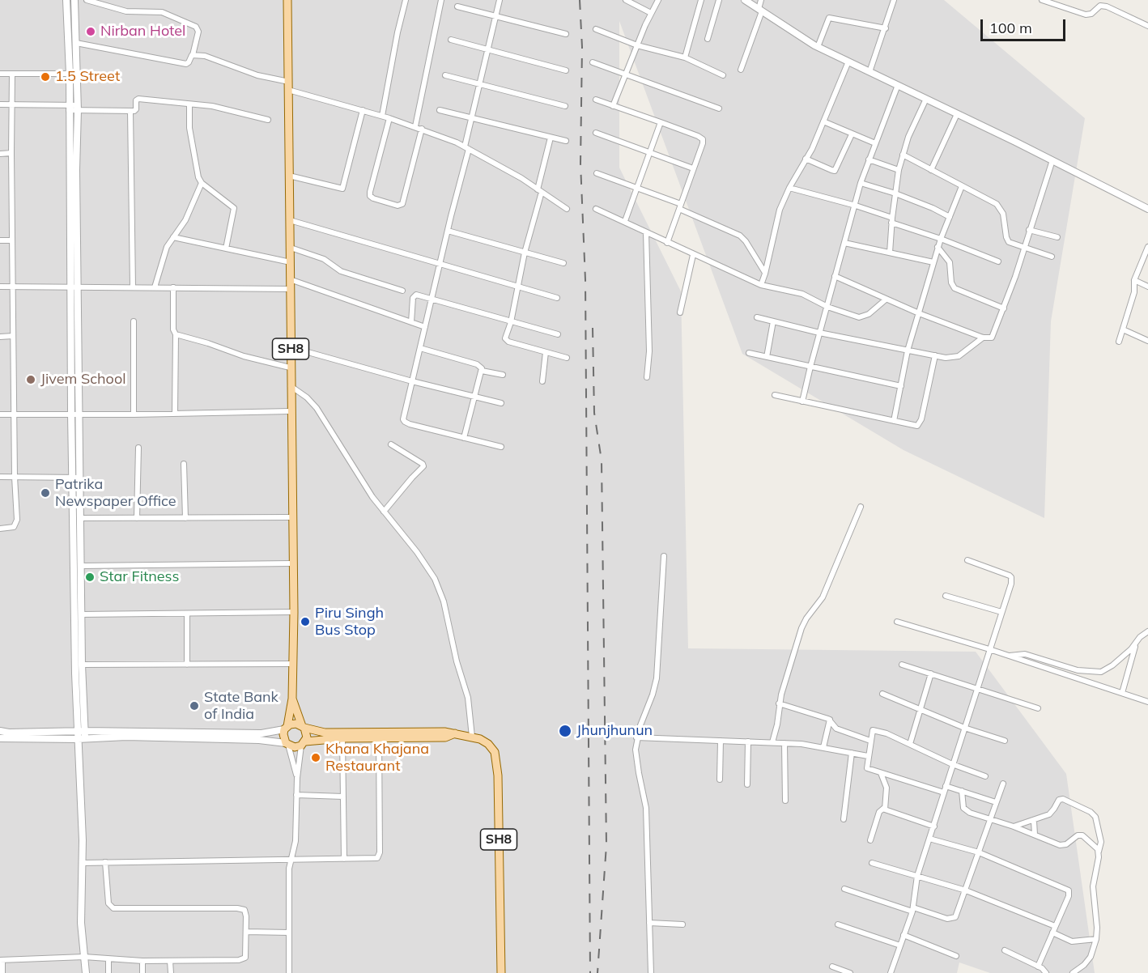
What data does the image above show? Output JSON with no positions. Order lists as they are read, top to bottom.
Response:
{
  "streets": {
    "main road": ["SH8"]
  },
  "places": [
    "Nirban Hotel",
    "1.5 Street",
    "Jivem School",
    "Patrika Newspaper Office",
    "Star Fitness",
    "Piru Singh Bus Stop",
    "State Bank of India",
    "Jhunjhunun",
    "Khana Khajana Restaurant"
  ],
  "scale_bar": "100 m"
}
